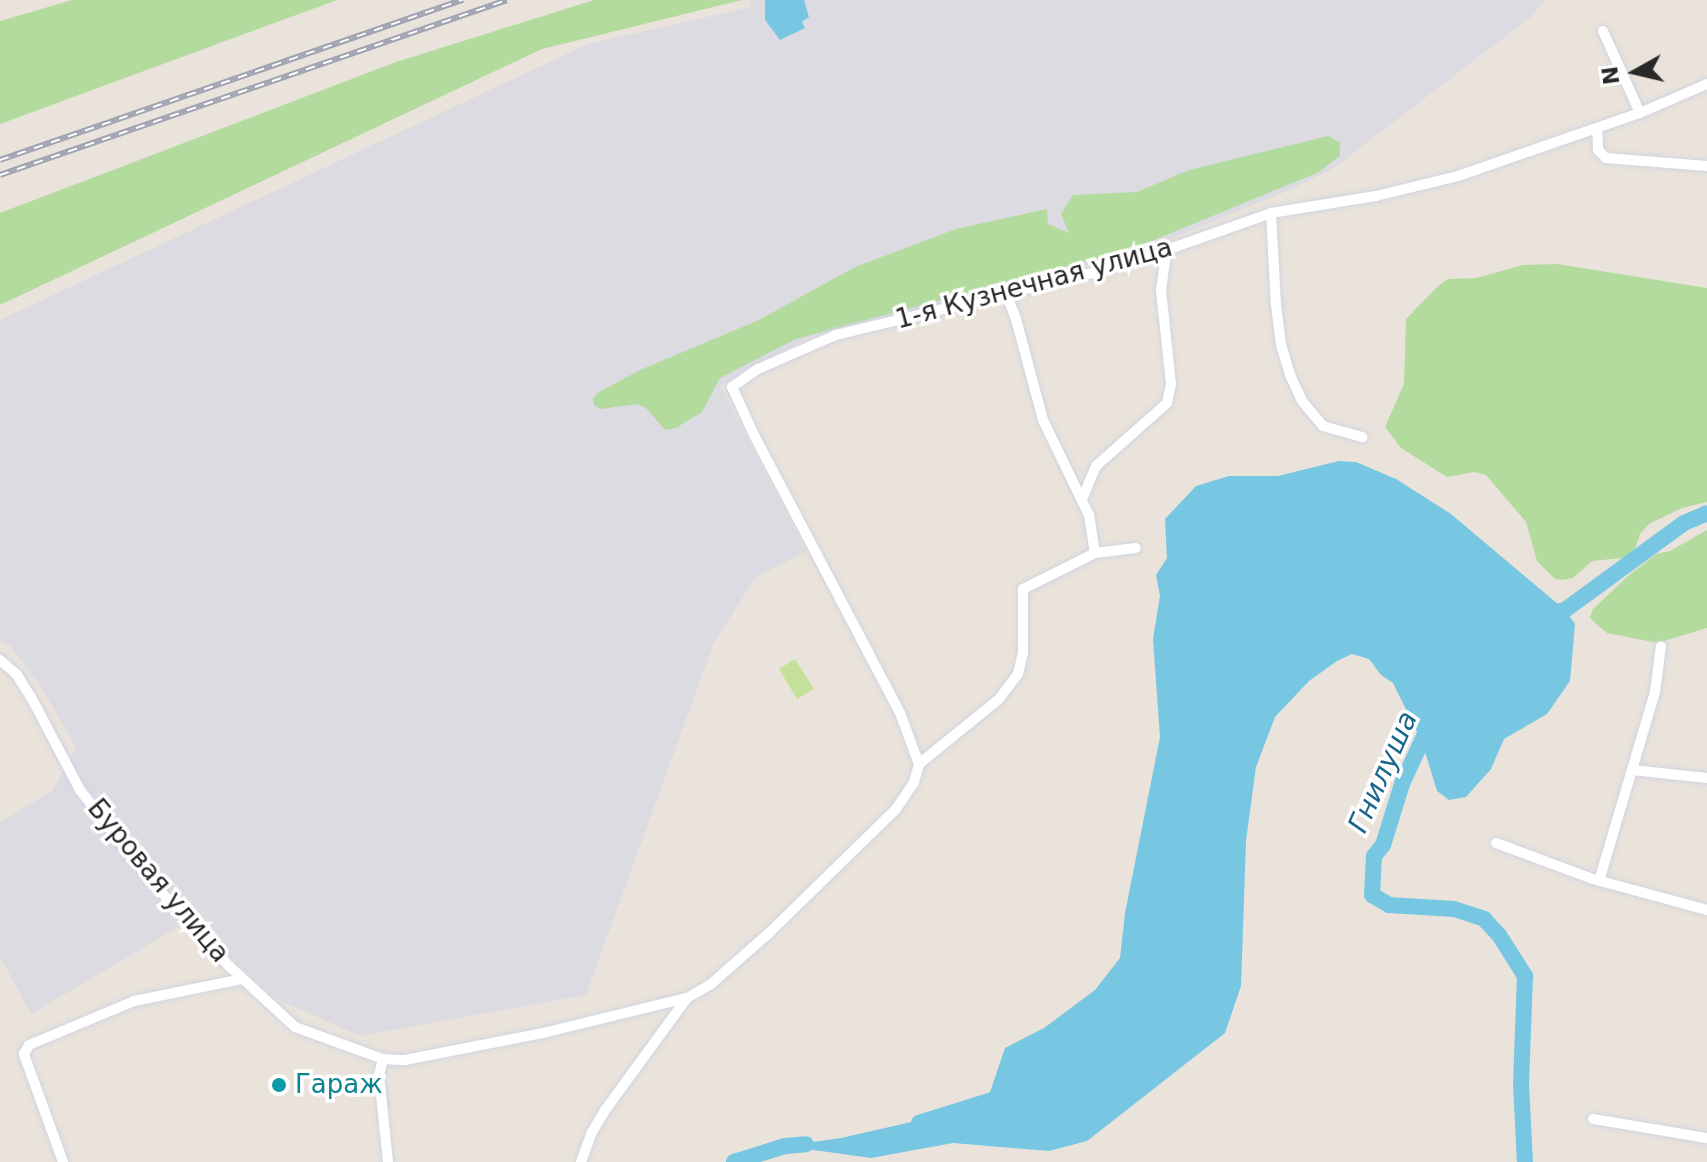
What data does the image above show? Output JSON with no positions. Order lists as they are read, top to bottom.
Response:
{
  "streets": {
    "street": ["1-я Кузнечная улица", "Буровая улица"]
  },
  "water": ["Гнилуша"],
  "places": ["Гараж"],
  "north": "left"
}
